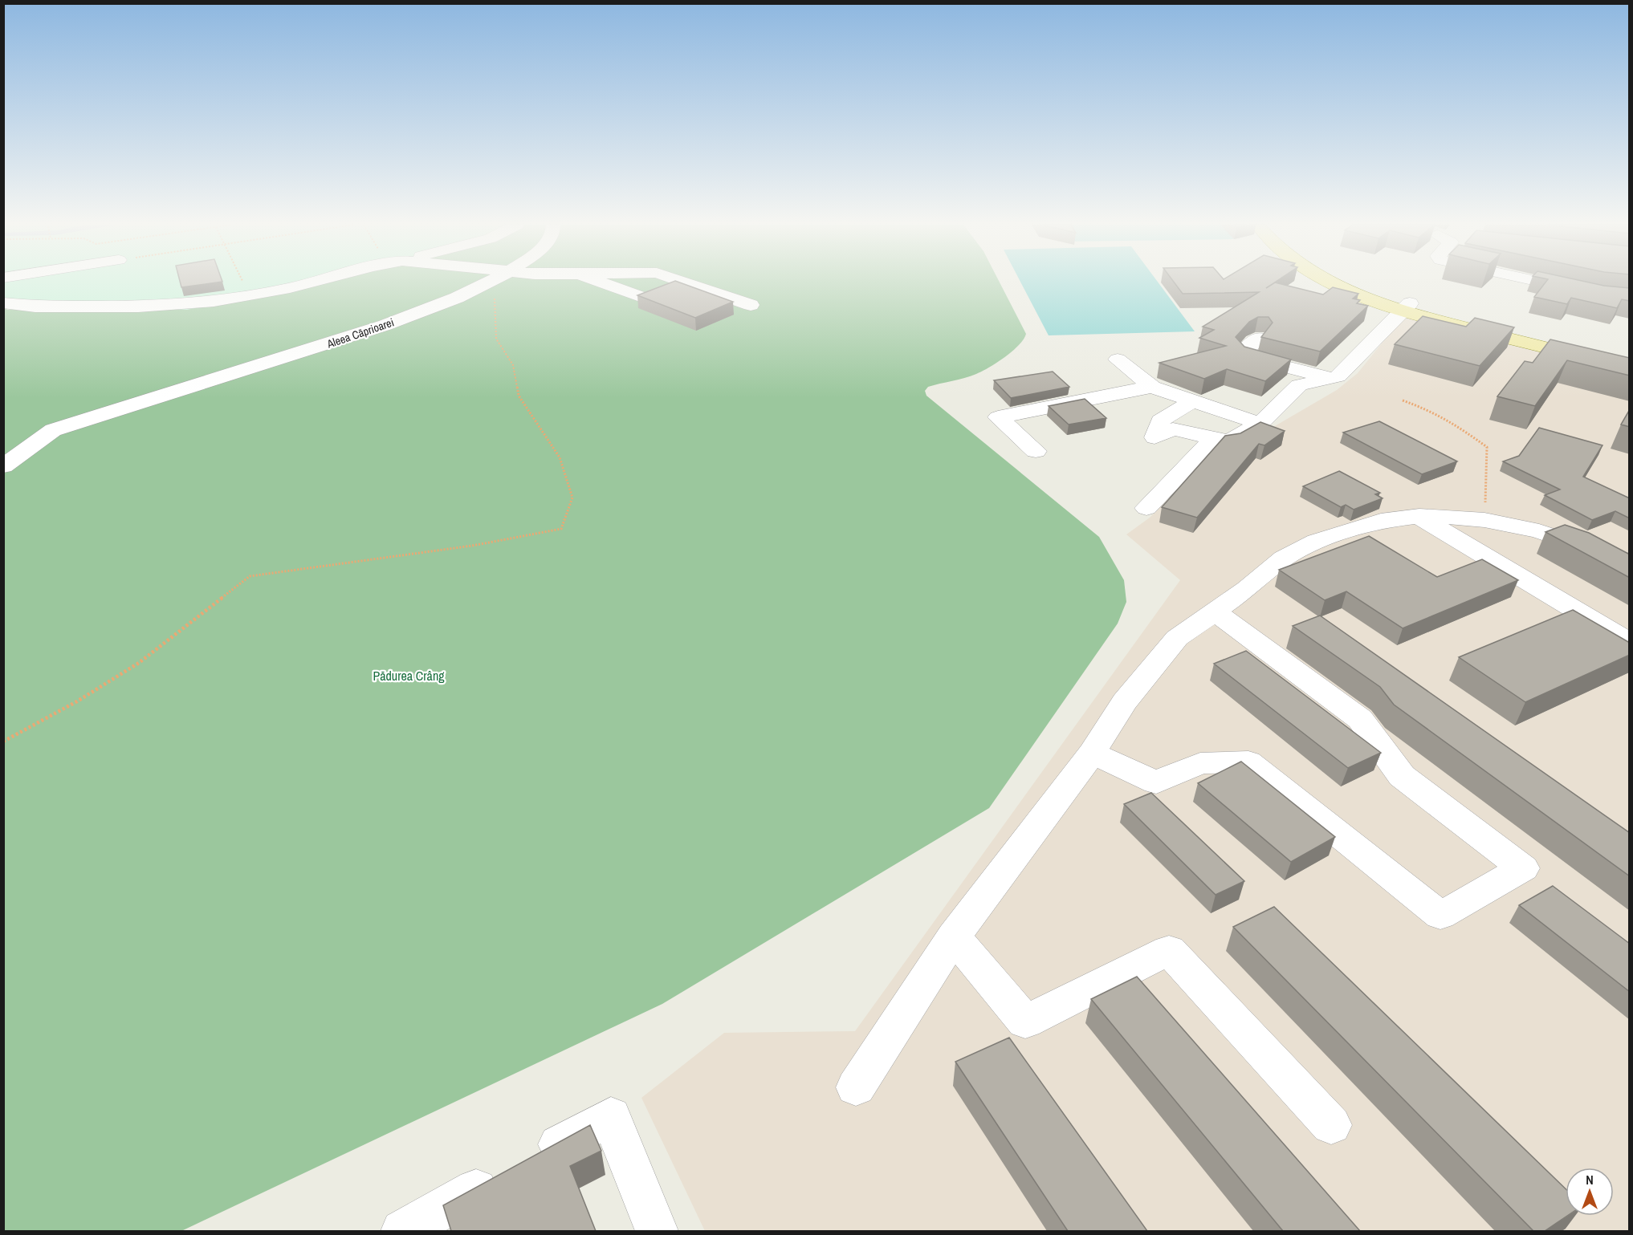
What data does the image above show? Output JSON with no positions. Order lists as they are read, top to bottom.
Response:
{
  "streets": {
    "street": ["Aleea Căprioarei"]
  },
  "parks": ["Pădurea Crâng"],
  "north": "top"
}
